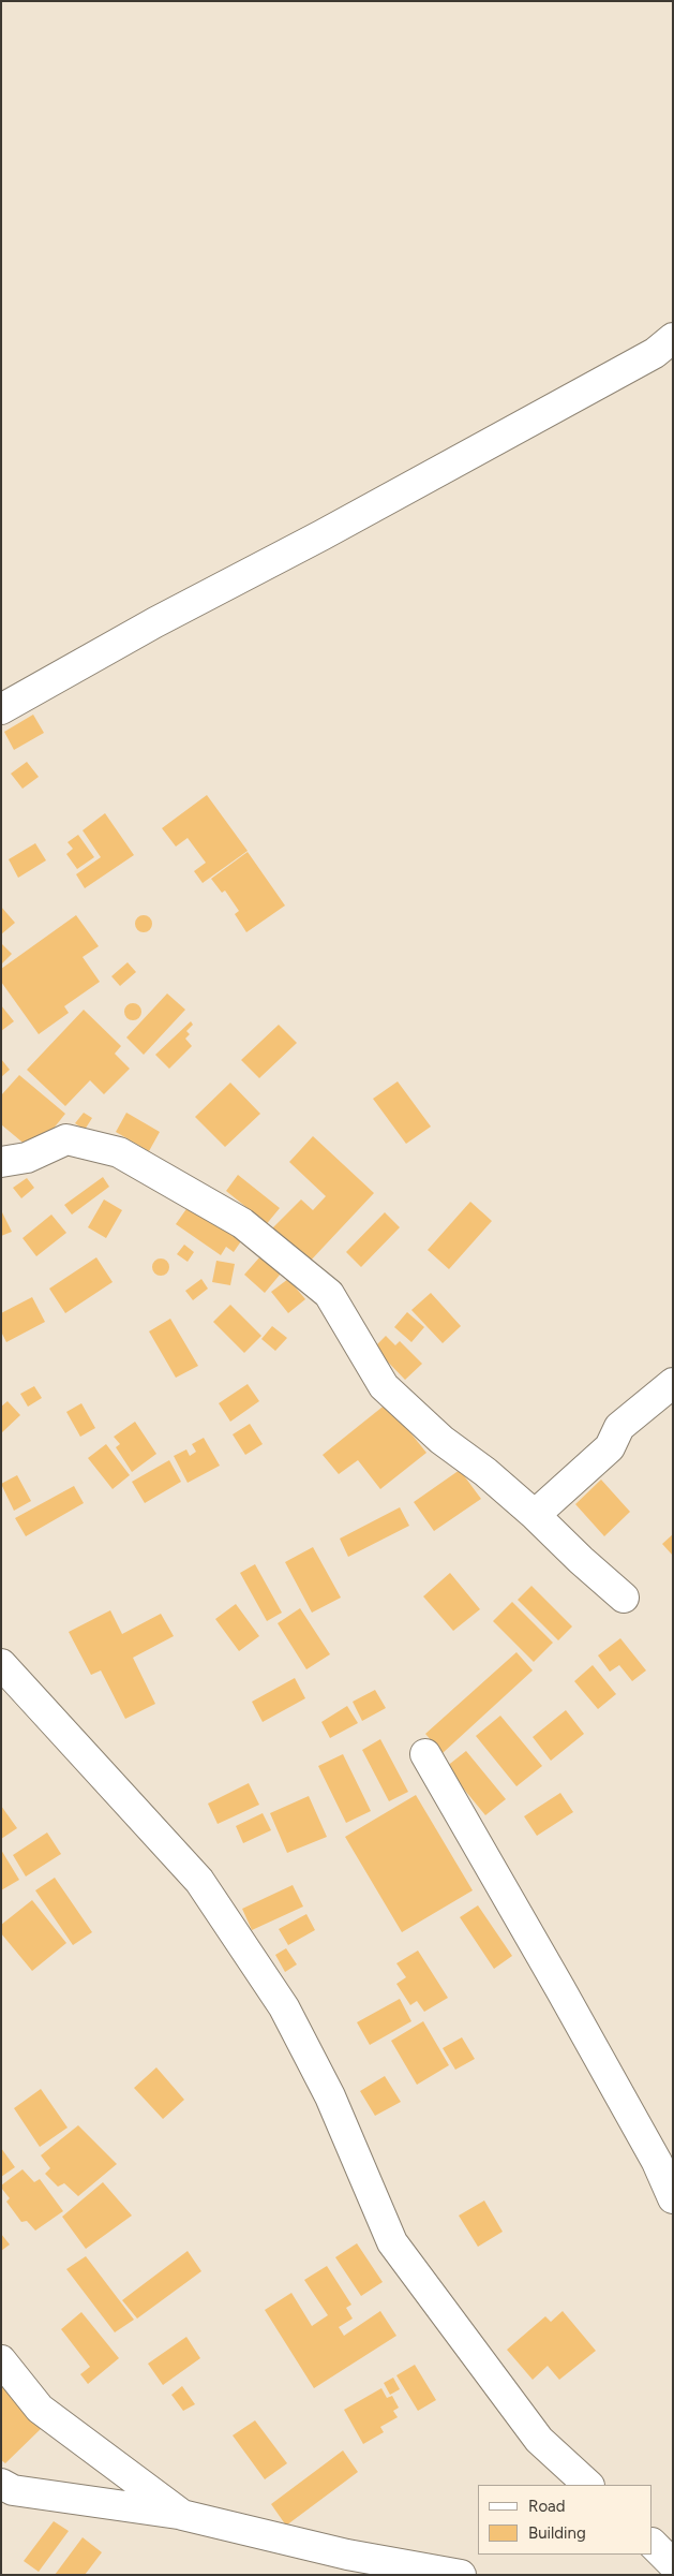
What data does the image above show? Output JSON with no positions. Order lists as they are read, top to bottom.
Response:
{
  "legend": ["Road", "Building"]
}
